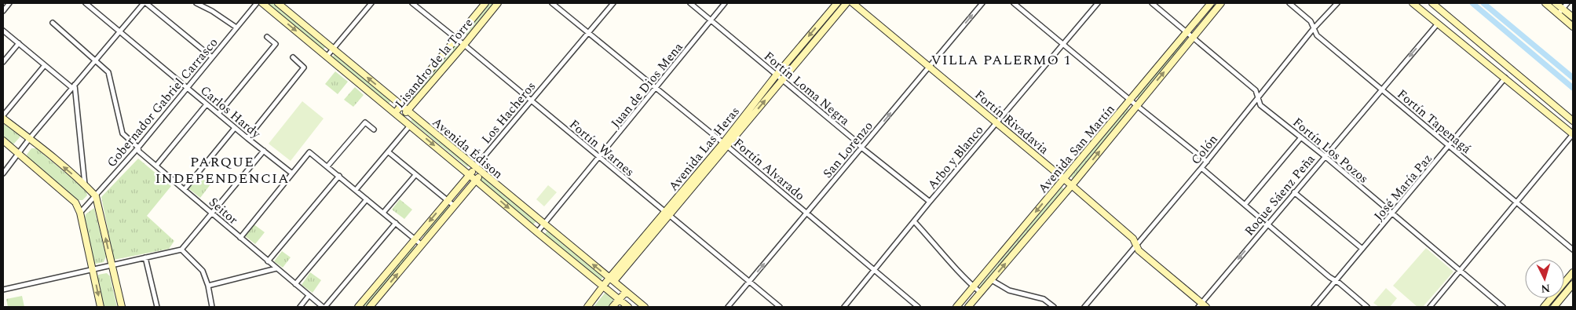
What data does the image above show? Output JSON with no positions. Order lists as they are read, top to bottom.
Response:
{
  "streets": {
    "main road": [
      "Lisandro de la Torre",
      "Los Hacheros",
      "Fortín Rivadavia",
      "Avenida Édison",
      "Avenida Las Heras",
      "Avenida San Martín"
    ],
    "street": [
      "Juan de Dios Mena",
      "Fortín Loma Negra",
      "Gobernador Gabriel Carrasco",
      "Carlos Hardy",
      "Fortín Tapenagá",
      "Fortín Warnes",
      "San Lorenzo",
      "Colón",
      "Fortín Los Pozos",
      "Arbo y Blanco",
      "Fortín Alvarado",
      "José María Paz",
      "Roque Sáenz Peña",
      "Seitor"
    ]
  },
  "crossings": [
    ["Lisandro de la Torre", "Avenida Édison"],
    ["Lisandro de la Torre", "Fortín Warnes"],
    ["Juan de Dios Mena", "Fortín Loma Negra"],
    ["Juan de Dios Mena", "Avenida Édison"],
    ["Juan de Dios Mena", "Fortín Warnes"],
    ["Juan de Dios Mena", "Fortín Alvarado"],
    ["Fortín Loma Negra", "Avenida Las Heras"],
    ["Fortín Loma Negra", "San Lorenzo"],
    ["Fortín Loma Negra", "Arbo y Blanco"],
    ["Gobernador Gabriel Carrasco", "Carlos Hardy"],
    ["Gobernador Gabriel Carrasco", "Seitor"],
    ["Los Hacheros", "Avenida Édison"],
    ["Los Hacheros", "Fortín Warnes"],
    ["Los Hacheros", "Fortín Alvarado"],
    ["Fortín Tapenagá", "Colón"],
    ["Fortín Tapenagá", "José María Paz"],
    ["Fortín Tapenagá", "Roque Sáenz Peña"],
    ["Fortín Rivadavia", "Avenida San Martín"],
    ["Fortín Rivadavia", "San Lorenzo"],
    ["Fortín Rivadavia", "Colón"],
    ["Fortín Rivadavia", "Arbo y Blanco"],
    ["Fortín Rivadavia", "Roque Sáenz Peña"],
    ["Avenida Édison", "Avenida Las Heras"],
    ["Fortín Warnes", "Avenida Las Heras"],
    ["Fortín Warnes", "San Lorenzo"],
    ["Avenida Las Heras", "Fortín Alvarado"],
    ["Avenida San Martín", "Fortín Los Pozos"],
    ["San Lorenzo", "Fortín Alvarado"],
    ["Colón", "Fortín Los Pozos"],
    ["Fortín Los Pozos", "José María Paz"],
    ["Fortín Los Pozos", "Roque Sáenz Peña"],
    ["Arbo y Blanco", "Fortín Alvarado"]
  ],
  "one_way": ["San Lorenzo", "Roque Sáenz Peña"],
  "districts": ["VILLA PALERMO 1", "PARQUE INDEPENDENCIA"],
  "north": "bottom"
}
